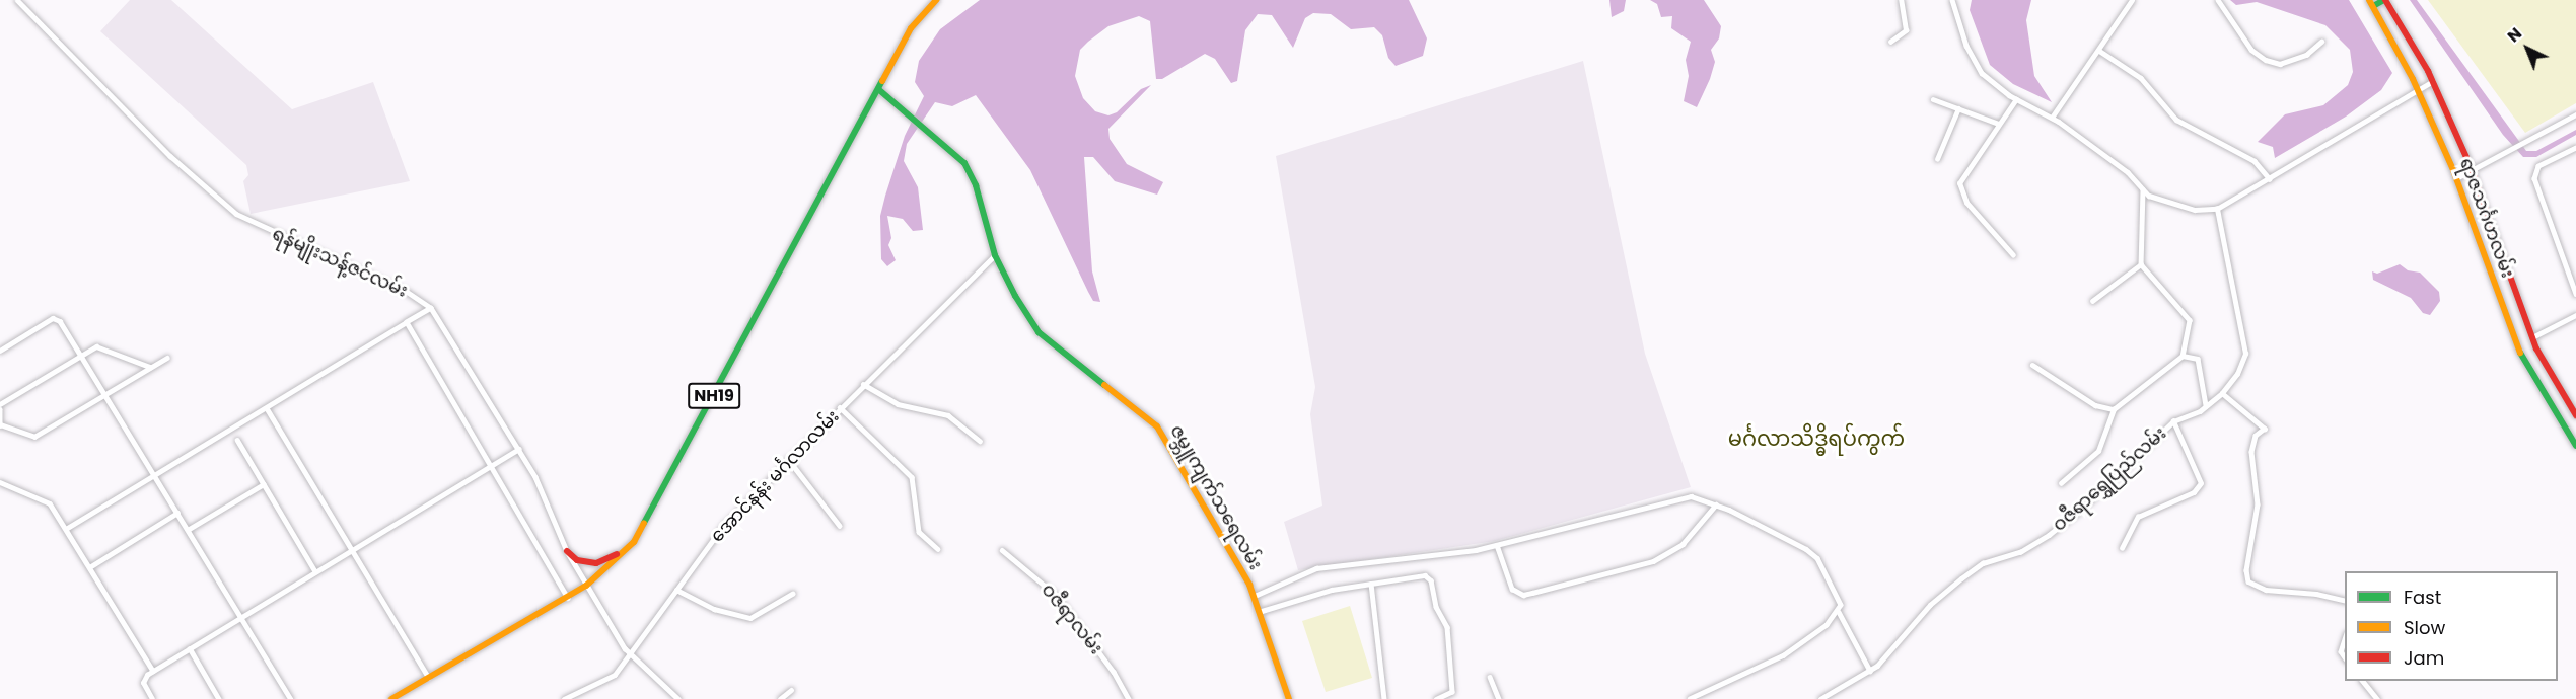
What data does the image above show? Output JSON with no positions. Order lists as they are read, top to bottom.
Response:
{
  "streets": {
    "main road": ["ရာဇသင်္ဂဟလမ်း", "NH19", "ဇမ္ဘူကျက်သရေလမ်း"],
    "street": [
      "ရန်မျိုးသန့်ဇင်လမ်း",
      "အောင်နန်း မင်္ဂလာလမ်း",
      "ဝဇီရာရွှေပြည်လမ်း",
      "ဝဇီရာလမ်း"
    ]
  },
  "crossings": [
    ["ရန်မျိုးသန့်ဇင်လမ်း", "NH19"],
    ["ရန်မျိုးသန့်ဇင်လမ်း", "အောင်နန်း မင်္ဂလာလမ်း"],
    ["NH19", "ဇမ္ဘူကျက်သရေလမ်း"],
    ["အောင်နန်း မင်္ဂလာလမ်း", "ဇမ္ဘူကျက်သရေလမ်း"]
  ],
  "districts": ["မင်္ဂလာသိဒ္ဓိရပ်ကွက်"],
  "legend": ["Fast", "Slow", "Jam"],
  "north": "top left"
}
